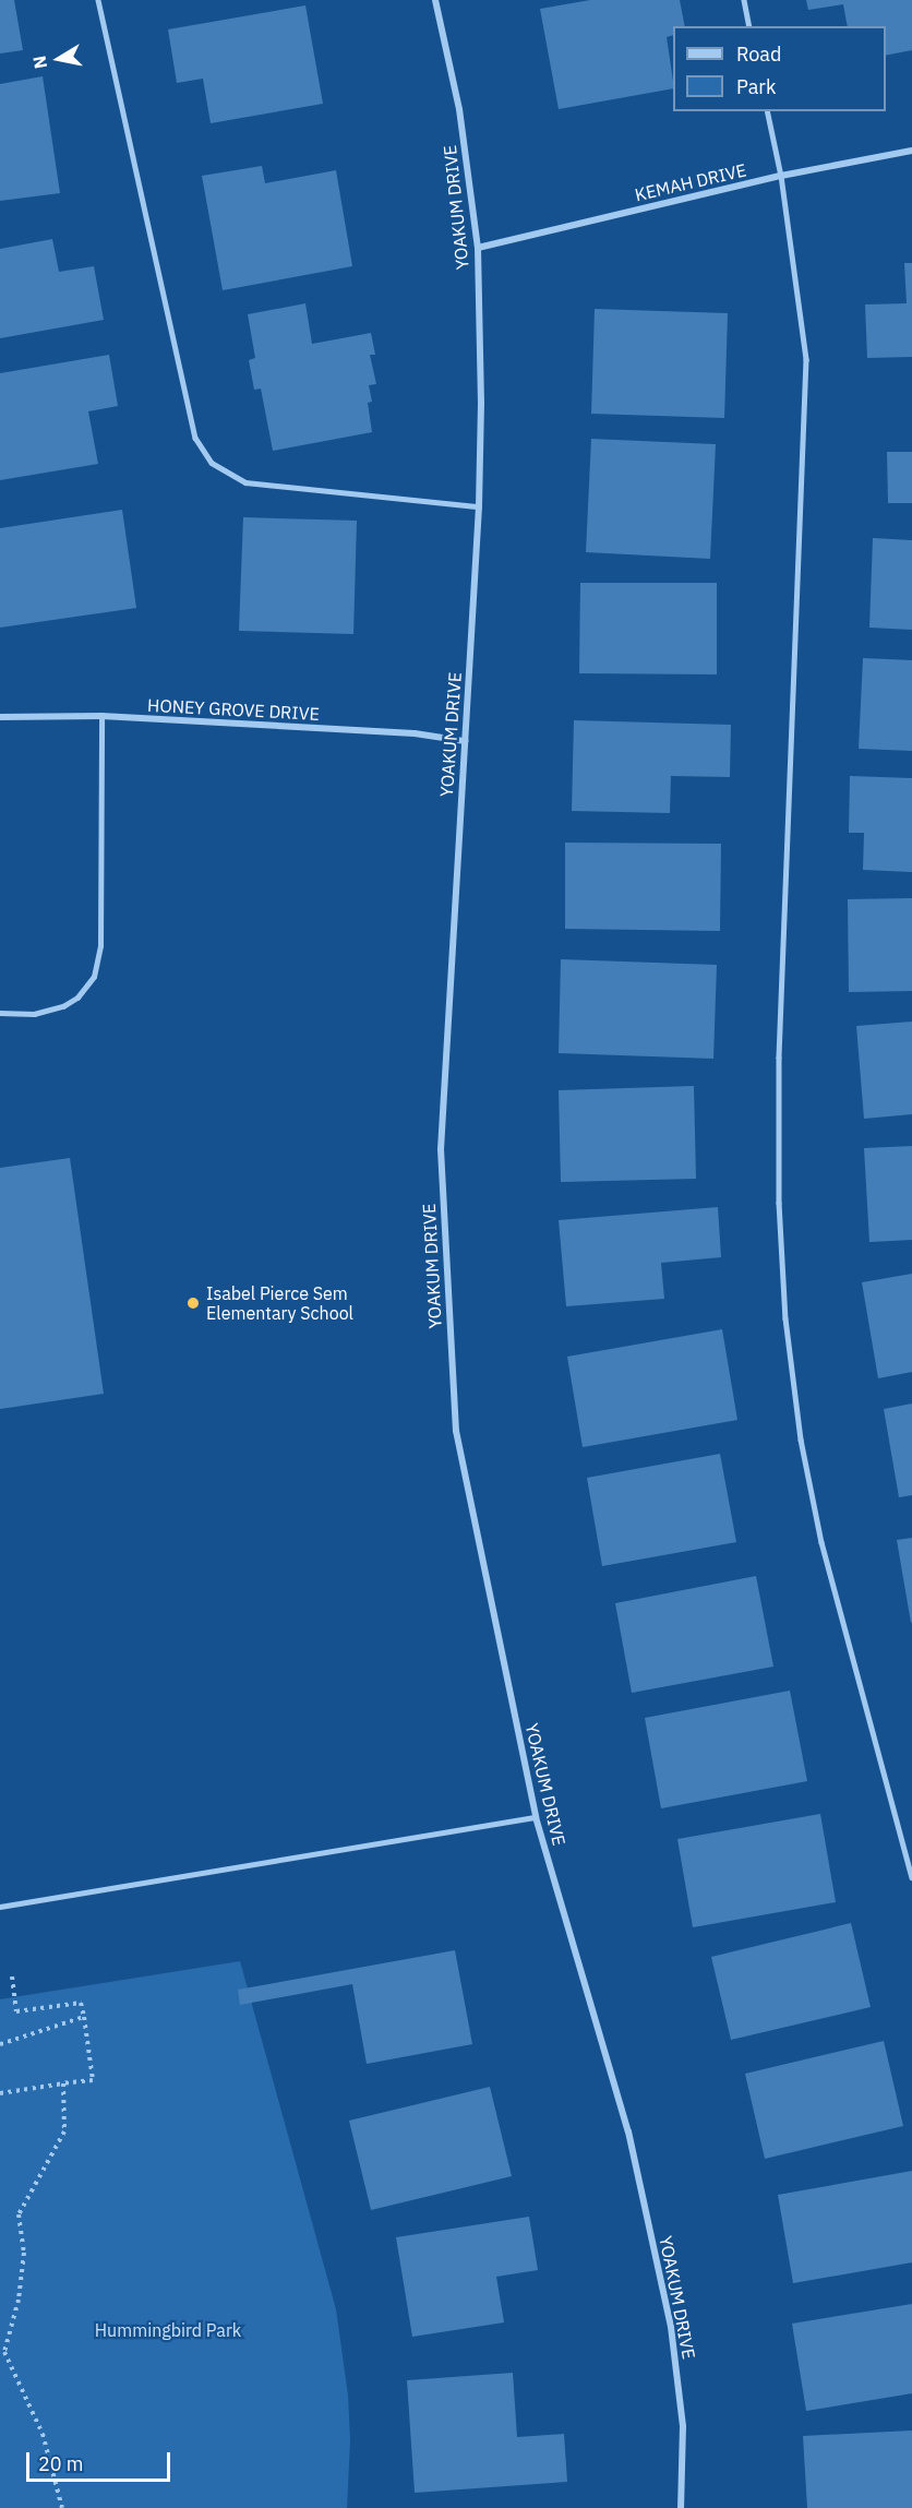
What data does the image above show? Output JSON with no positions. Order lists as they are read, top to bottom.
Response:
{
  "streets": {
    "street": ["KEMAH DRIVE", "YOAKUM DRIVE", "HONEY GROVE DRIVE"]
  },
  "crossings": [
    ["KEMAH DRIVE", "YOAKUM DRIVE"],
    ["YOAKUM DRIVE", "HONEY GROVE DRIVE"]
  ],
  "parks": ["Hummingbird Park"],
  "places": ["Isabel Pierce Sem Elementary School"],
  "legend": ["Road", "Park"],
  "scale_bar": "20 m",
  "north": "left"
}
